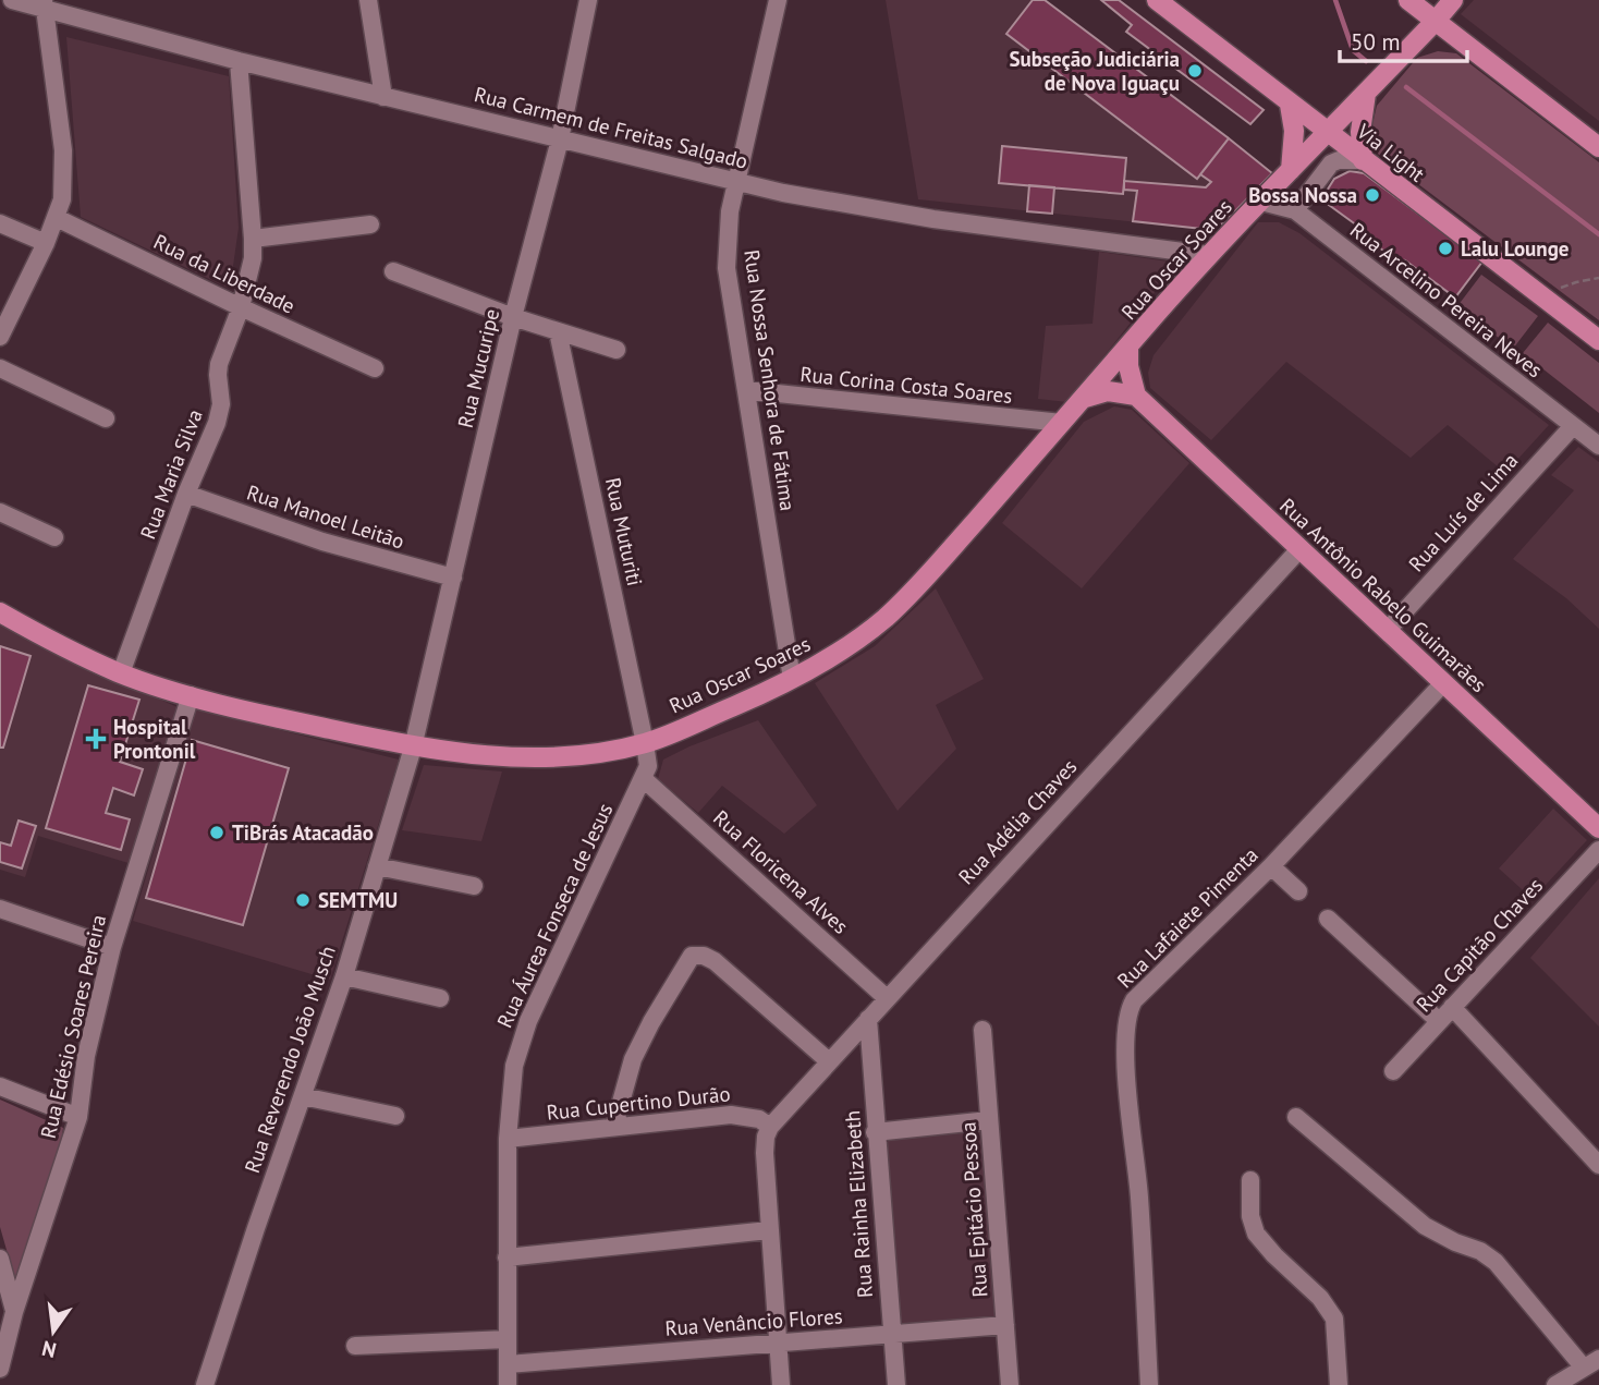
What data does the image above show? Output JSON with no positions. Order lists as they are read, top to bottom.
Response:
{
  "streets": {
    "main road": ["Via Light", "Rua Oscar Soares", "Rua Antônio Rabelo Guimarães"],
    "street": [
      "Rua Carmem de Freitas Salgado",
      "Rua da Liberdade",
      "Rua Arcelino Pereira Neves",
      "Rua Mucuripe",
      "Rua Nossa Senhora de Fátima",
      "Rua Corina Costa Soares",
      "Rua Maria Silva",
      "Rua Luís de Lima",
      "Rua Manoel Leitão",
      "Rua Muturiti",
      "Rua Adélia Chaves",
      "Rua Floricena Alves",
      "Rua Áurea Fonseca de Jesus",
      "Rua Lafaiete Pimenta",
      "Rua Capitão Chaves",
      "Rua Edésio Soares Pereira",
      "Rua Reverendo João Musch",
      "Rua Cupertino Durão",
      "Rua Rainha Elizabeth",
      "Rua Epitácio Pessoa",
      "Rua Venâncio Flores"
    ]
  },
  "crossings": [
    ["Rua Carmem de Freitas Salgado", "Rua Oscar Soares"],
    ["Rua Carmem de Freitas Salgado", "Rua Mucuripe"],
    ["Rua Carmem de Freitas Salgado", "Rua Nossa Senhora de Fátima"],
    ["Rua Carmem de Freitas Salgado", "Rua Maria Silva"],
    ["Via Light", "Rua Oscar Soares"],
    ["Rua Oscar Soares", "Rua Arcelino Pereira Neves"],
    ["Rua Oscar Soares", "Rua Mucuripe"],
    ["Rua Oscar Soares", "Rua Nossa Senhora de Fátima"],
    ["Rua Oscar Soares", "Rua Corina Costa Soares"],
    ["Rua Oscar Soares", "Rua Maria Silva"],
    ["Rua Oscar Soares", "Rua Muturiti"],
    ["Rua Oscar Soares", "Rua Áurea Fonseca de Jesus"],
    ["Rua Oscar Soares", "Rua Edésio Soares Pereira"],
    ["Rua Oscar Soares", "Rua Reverendo João Musch"],
    ["Rua da Liberdade", "Rua Maria Silva"],
    ["Rua Arcelino Pereira Neves", "Rua Luís de Lima"],
    ["Rua Mucuripe", "Rua Manoel Leitão"],
    ["Rua Mucuripe", "Rua Reverendo João Musch"],
    ["Rua Nossa Senhora de Fátima", "Rua Corina Costa Soares"],
    ["Rua Maria Silva", "Rua Manoel Leitão"],
    ["Rua Luís de Lima", "Rua Antônio Rabelo Guimarães"],
    ["Rua Muturiti", "Rua Áurea Fonseca de Jesus"],
    ["Rua Antônio Rabelo Guimarães", "Rua Adélia Chaves"],
    ["Rua Antônio Rabelo Guimarães", "Rua Lafaiete Pimenta"],
    ["Rua Adélia Chaves", "Rua Floricena Alves"],
    ["Rua Adélia Chaves", "Rua Cupertino Durão"],
    ["Rua Adélia Chaves", "Rua Rainha Elizabeth"],
    ["Rua Floricena Alves", "Rua Áurea Fonseca de Jesus"],
    ["Rua Áurea Fonseca de Jesus", "Rua Cupertino Durão"],
    ["Rua Áurea Fonseca de Jesus", "Rua Venâncio Flores"],
    ["Rua Rainha Elizabeth", "Rua Venâncio Flores"],
    ["Rua Epitácio Pessoa", "Rua Venâncio Flores"]
  ],
  "places": {
    "other": [
      "Subseção Judiciária de Nova Iguaçu",
      "Bossa Nossa",
      "Lalu Lounge",
      "TiBrás Atacadão",
      "SEMTMU"
    ],
    "health": ["Hospital Prontonil"]
  },
  "scale_bar": "50 m",
  "north": "bottom"
}
